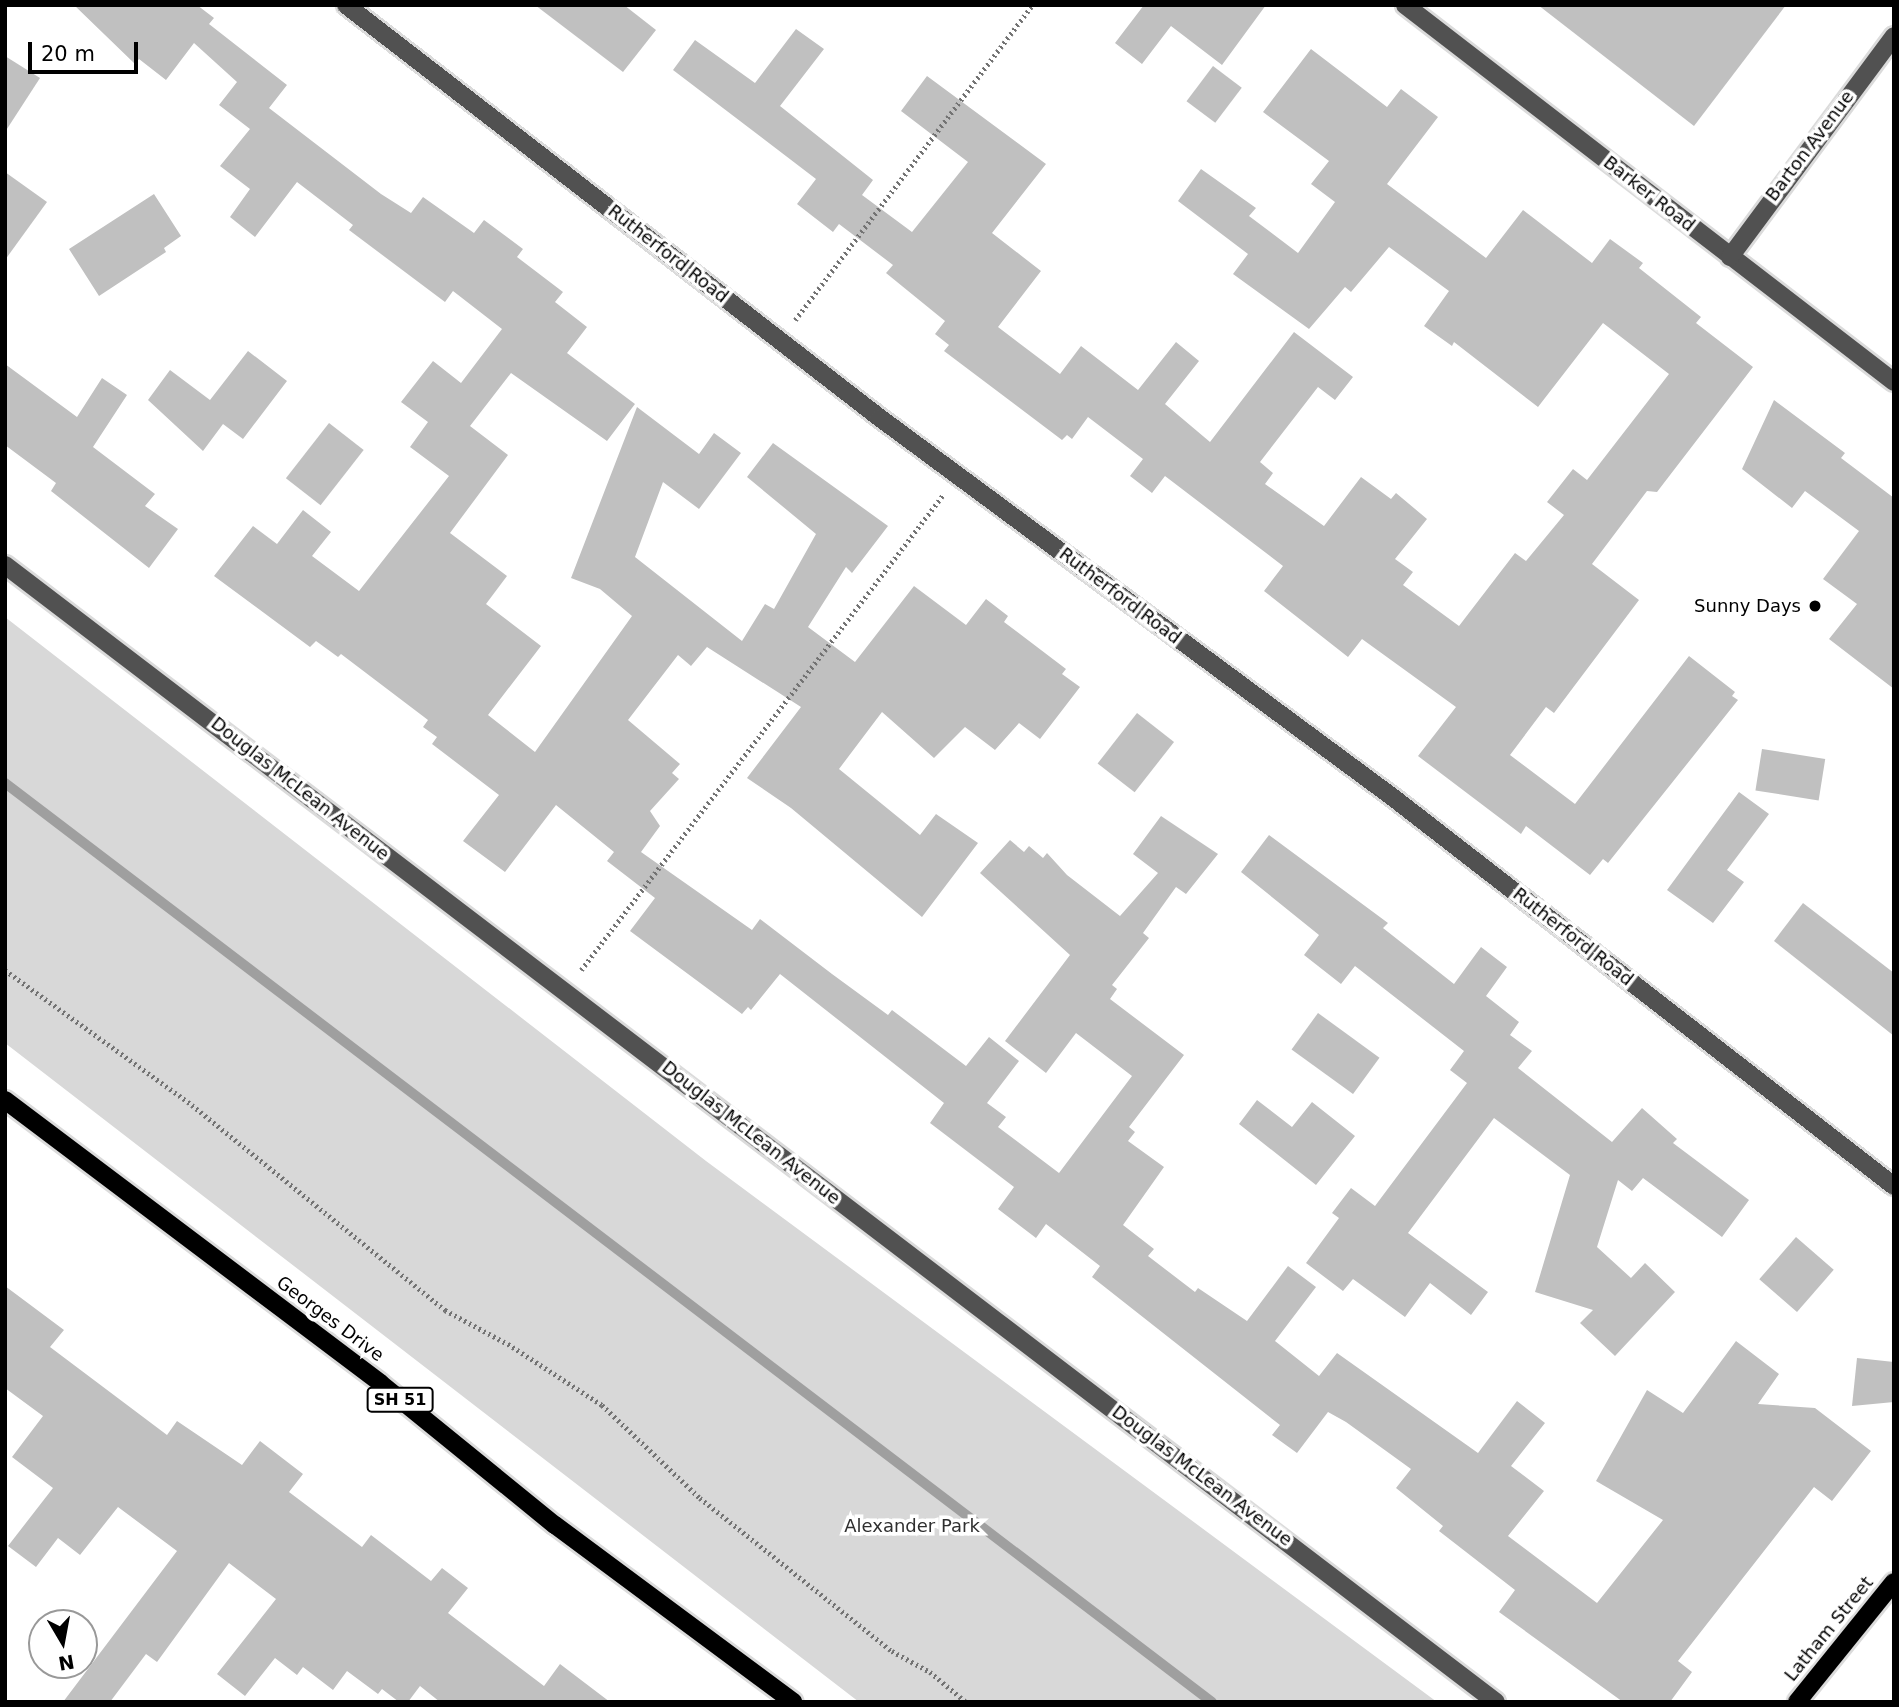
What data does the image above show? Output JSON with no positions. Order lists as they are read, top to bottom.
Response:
{
  "streets": {
    "main road": ["Georges Drive", "SH 51", "Latham Street"],
    "street": [
      "Barton Avenue",
      "Barker Road",
      "Rutherford Road",
      "Douglas McLean Avenue"
    ]
  },
  "crossings": [
    ["Barton Avenue", "Barker Road"]
  ],
  "parks": ["Alexander Park"],
  "places": ["Sunny Days"],
  "scale_bar": "20 m",
  "north": "bottom"
}
